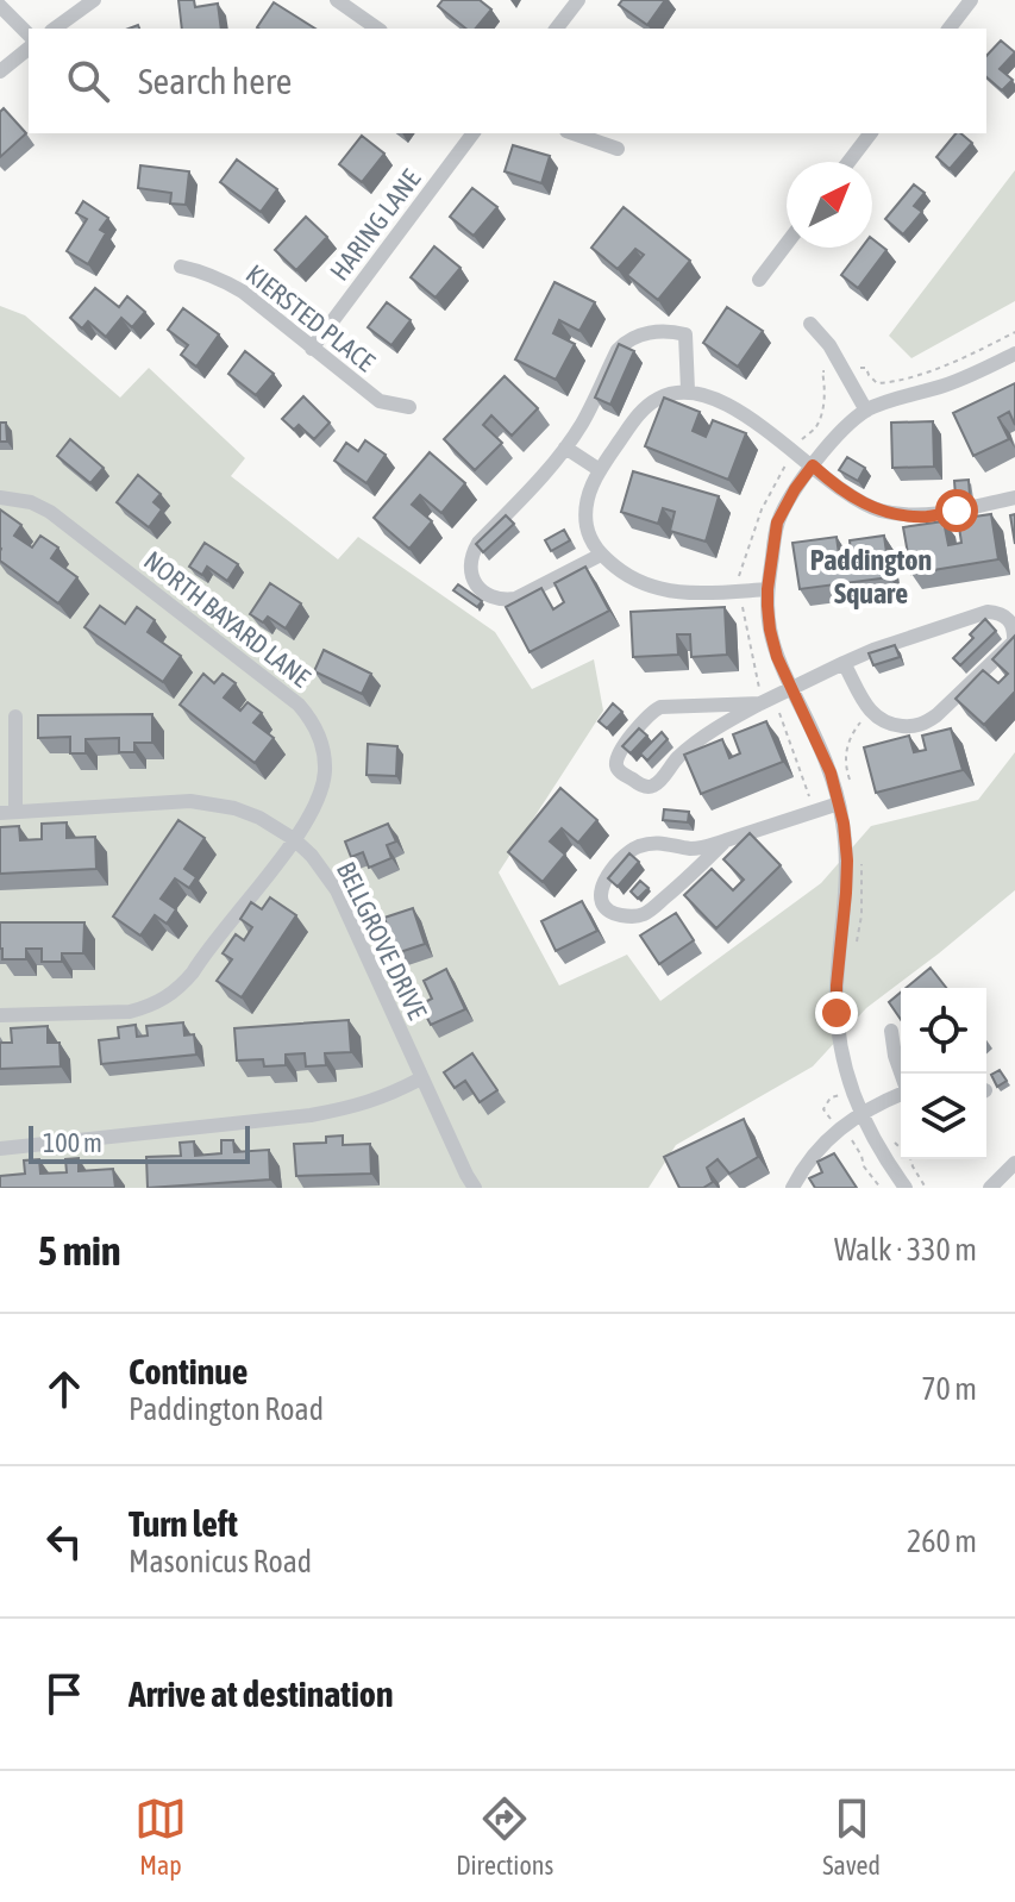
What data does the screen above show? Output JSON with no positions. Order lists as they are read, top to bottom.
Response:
{
  "streets": {
    "street": [
      "HARING LANE",
      "KIERSTED PLACE",
      "NORTH BAYARD LANE",
      "BELLGROVE DRIVE"
    ]
  },
  "crossings": [
    ["HARING LANE", "KIERSTED PLACE"],
    ["NORTH BAYARD LANE", "BELLGROVE DRIVE"]
  ],
  "districts": ["Paddington Square"],
  "scale_bar": "100 m",
  "north": "top right",
  "page": {
    "search": "Search here",
    "scale": "100 m",
    "heading": ["5 min", "Walk · 330 m"],
    "list": [
      ["Continue", "Paddington Road", "70 m"],
      ["Turn left", "Masonicus Road", "260 m"],
      "Arrive at destination"
    ],
    "nav": ["Map", "Directions", "Saved"]
  }
}
